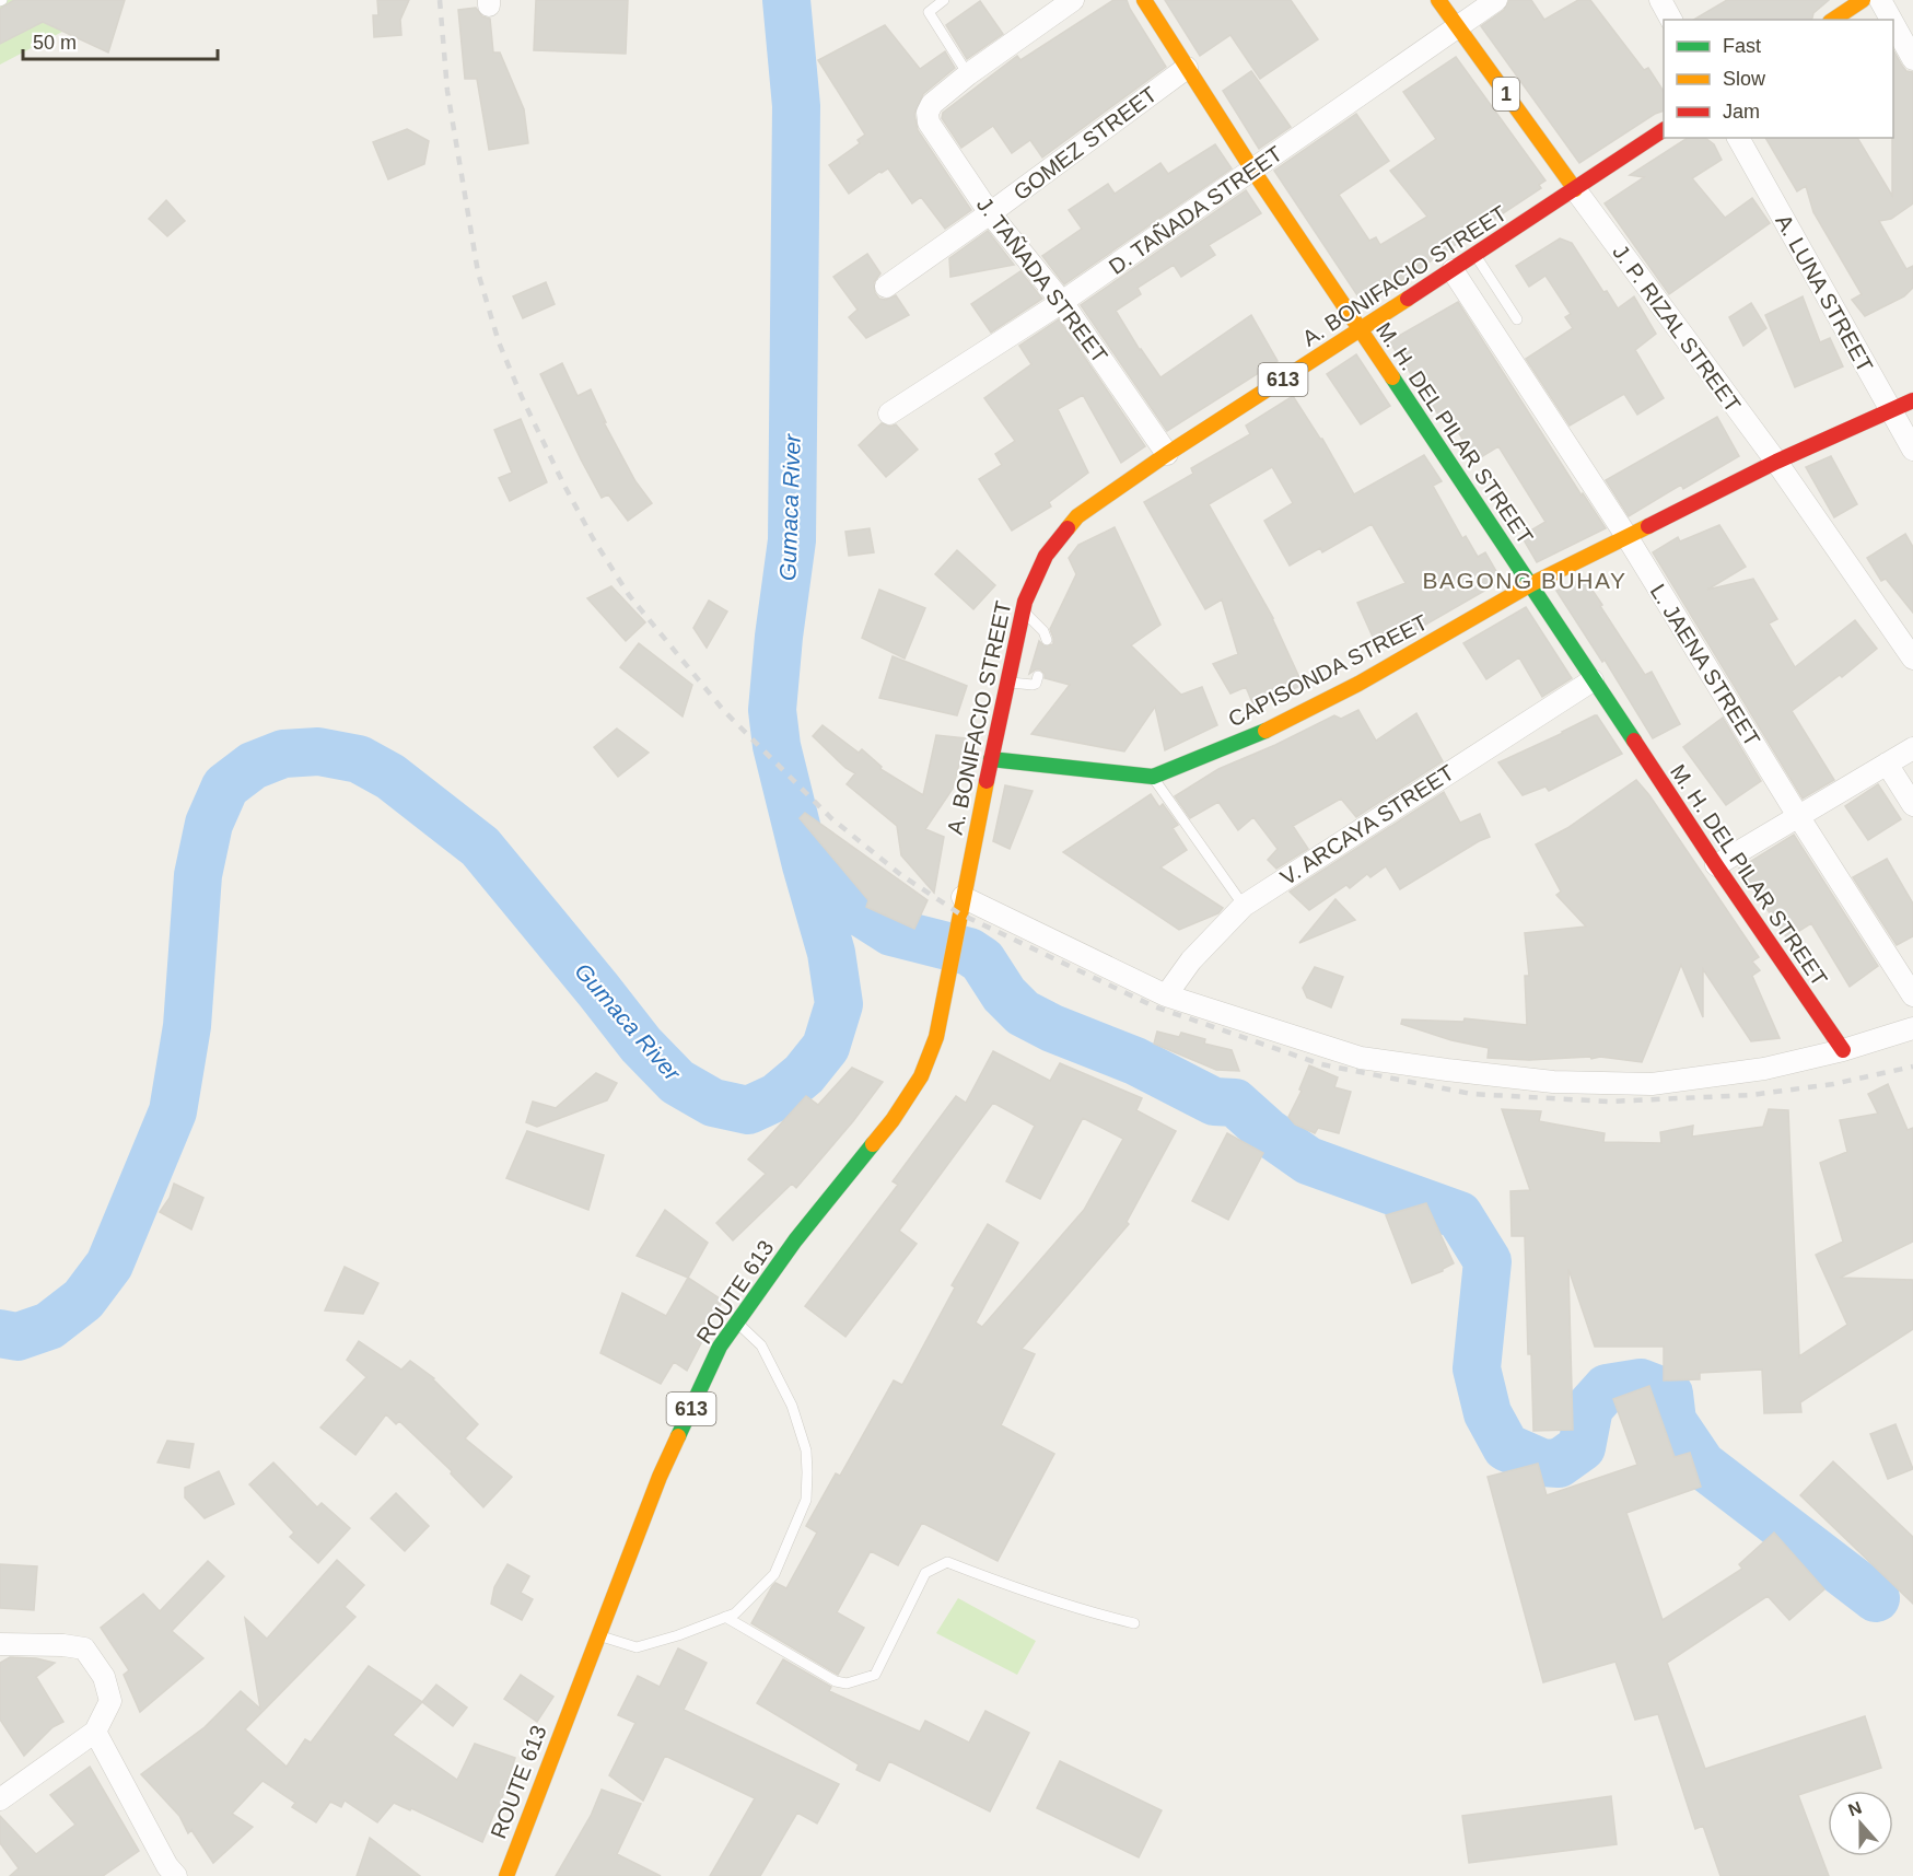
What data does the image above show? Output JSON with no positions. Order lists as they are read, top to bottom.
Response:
{
  "streets": {
    "main road": [
      "1",
      "A. BONIFACIO STREET",
      "J. P. RIZAL STREET",
      "613",
      "M. H. DEL PILAR STREET",
      "CAPISONDA STREET",
      "ROUTE 613"
    ],
    "street": [
      "GOMEZ STREET",
      "D. TAÑADA STREET",
      "J. TAÑADA STREET",
      "A. LUNA STREET",
      "L. JAENA STREET",
      "V. ARCAYA STREET"
    ]
  },
  "crossings": [
    ["GOMEZ STREET", "J. TAÑADA STREET"],
    ["GOMEZ STREET", "M. H. DEL PILAR STREET"],
    ["D. TAÑADA STREET", "J. TAÑADA STREET"],
    ["D. TAÑADA STREET", "J. P. RIZAL STREET"],
    ["D. TAÑADA STREET", "M. H. DEL PILAR STREET"],
    ["A. BONIFACIO STREET", "J. TAÑADA STREET"],
    ["A. BONIFACIO STREET", "J. P. RIZAL STREET"],
    ["A. BONIFACIO STREET", "M. H. DEL PILAR STREET"],
    ["A. BONIFACIO STREET", "L. JAENA STREET"],
    ["A. BONIFACIO STREET", "CAPISONDA STREET"],
    ["A. BONIFACIO STREET", "ROUTE 613"],
    ["A. LUNA STREET", "CAPISONDA STREET"],
    ["J. P. RIZAL STREET", "CAPISONDA STREET"],
    ["M. H. DEL PILAR STREET", "CAPISONDA STREET"],
    ["M. H. DEL PILAR STREET", "V. ARCAYA STREET"],
    ["L. JAENA STREET", "CAPISONDA STREET"]
  ],
  "districts": ["BAGONG BUHAY"],
  "water": ["Gumaca River"],
  "legend": ["Fast", "Slow", "Jam"],
  "scale_bar": "50 m",
  "north": "top"
}
